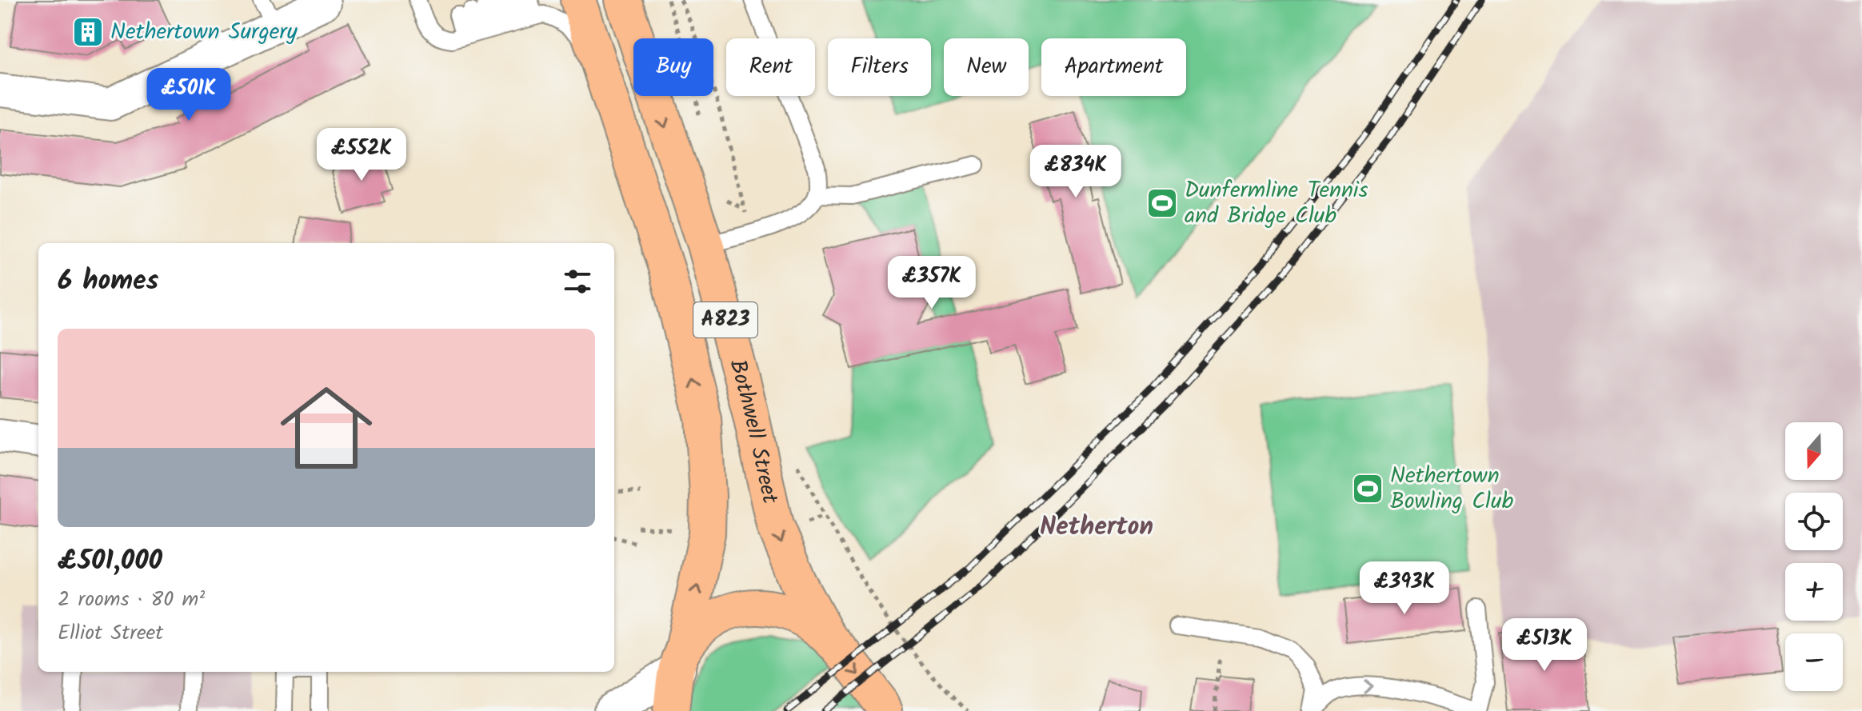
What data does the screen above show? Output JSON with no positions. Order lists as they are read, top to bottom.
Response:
{
  "streets": {
    "main road": ["A823", "Bothwell Street"]
  },
  "crossings": [
    ["A823", "Bothwell Street"]
  ],
  "districts": ["Netherton"],
  "places": {
    "building": ["Nethertown Surgery"],
    "sports": ["Dunfermline Tennis and Bridge Club", "Nethertown Bowling Club"]
  },
  "north": "bottom",
  "page": {
    "chip": [
      "Buy",
      "Rent",
      "Filters",
      "New",
      "Apartment"
    ],
    "price": [
      "£501K",
      "£552K",
      "£834K",
      "£357K",
      "£393K",
      "£513K"
    ],
    "heading": "6 homes",
    "list": [
      {
        "name": "£501,000",
        "note": "2 rooms · 80 m² · Elliot Street"
      }
    ],
    "map_buttons": ["+", "−"]
  }
}
